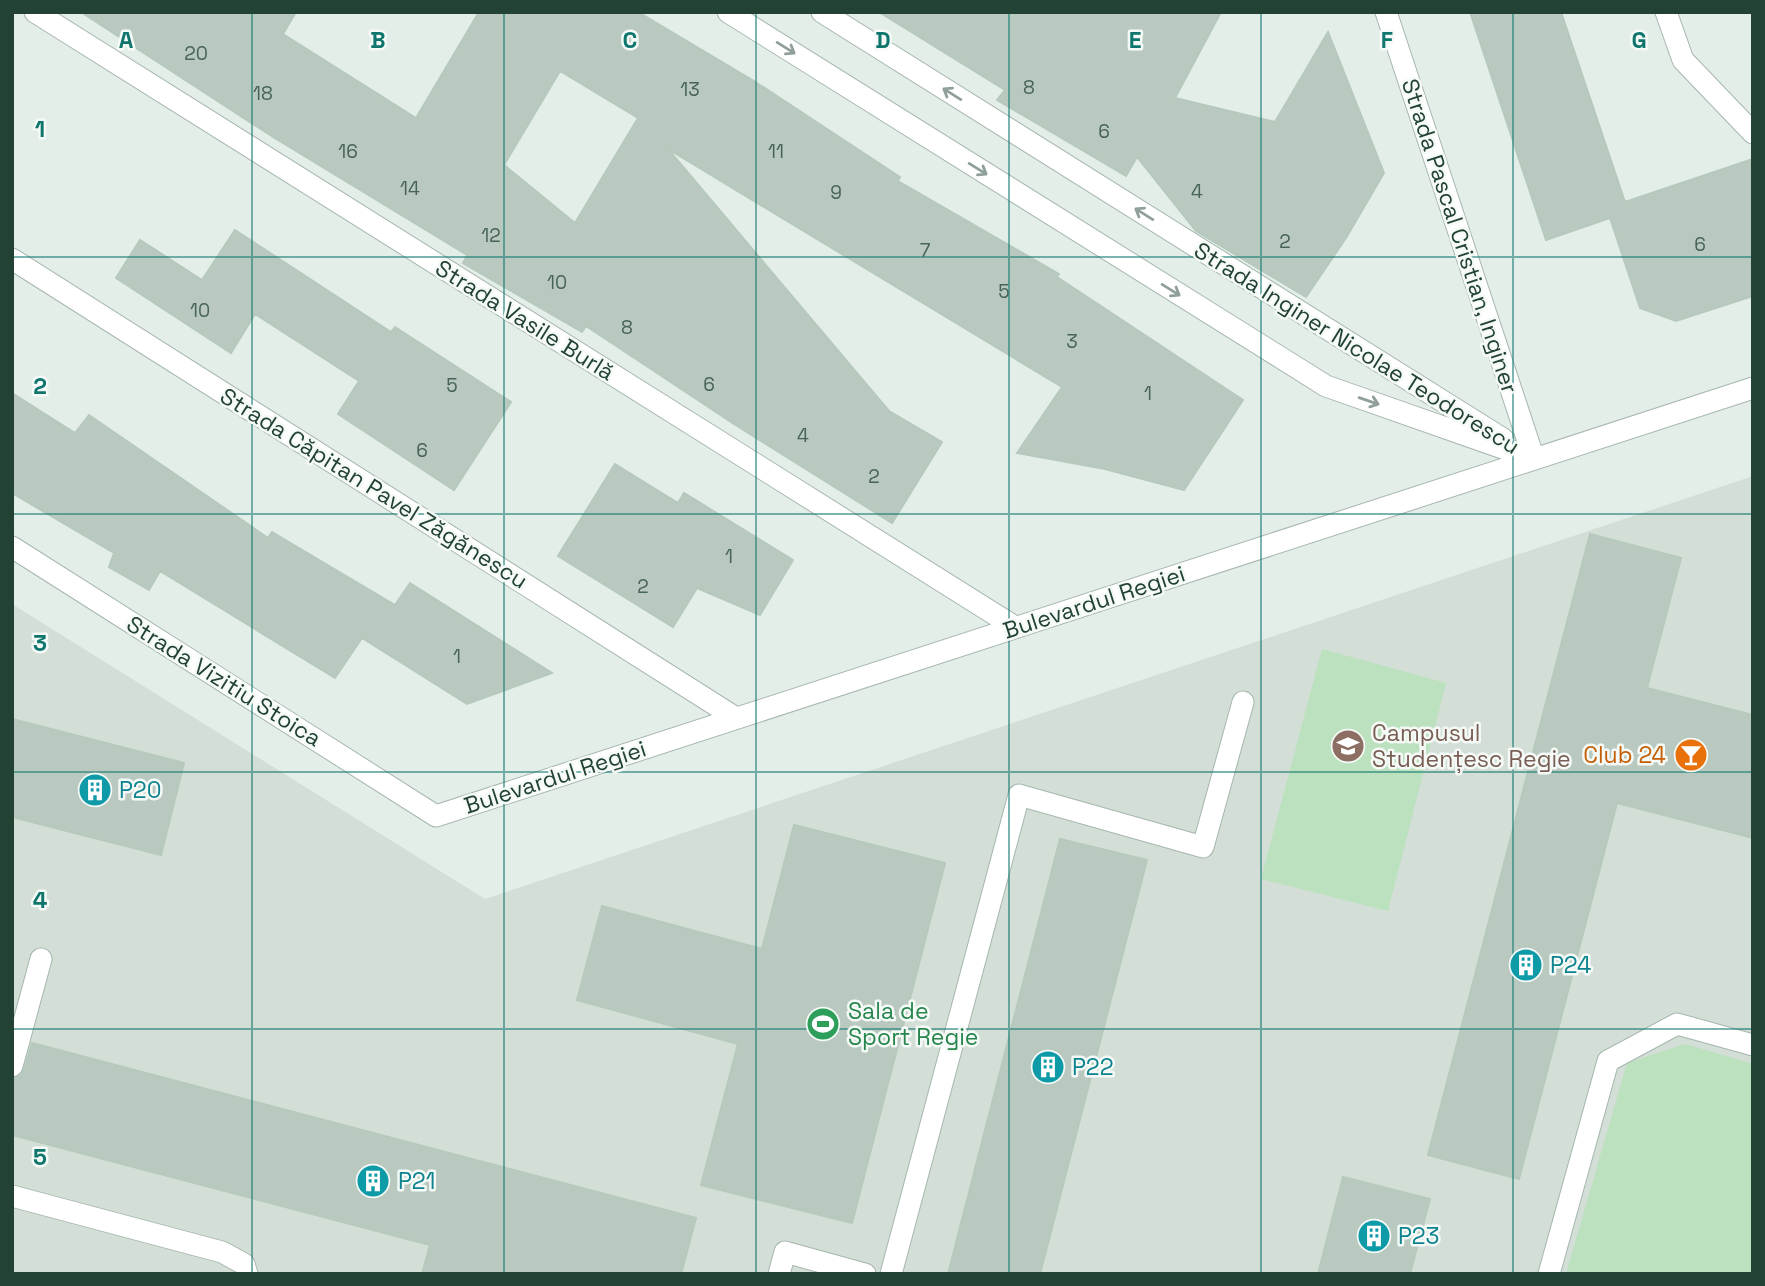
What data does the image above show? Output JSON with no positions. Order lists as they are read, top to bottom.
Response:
{
  "streets": {
    "street": [
      "Strada Pascal Cristian, Inginer",
      "Strada Vasile Burlă",
      "Strada Inginer Nicolae Teodorescu",
      "Strada Căpitan Pavel Zăgănescu",
      "Bulevardul Regiei",
      "Strada Vizitiu Stoica"
    ]
  },
  "crossings": [
    ["Strada Pascal Cristian, Inginer", "Strada Inginer Nicolae Teodorescu"],
    ["Strada Pascal Cristian, Inginer", "Bulevardul Regiei"],
    ["Strada Vasile Burlă", "Bulevardul Regiei"],
    ["Strada Inginer Nicolae Teodorescu", "Bulevardul Regiei"],
    ["Strada Căpitan Pavel Zăgănescu", "Bulevardul Regiei"],
    ["Bulevardul Regiei", "Strada Vizitiu Stoica"]
  ],
  "places": {
    "school or university": ["Campusul Studențesc Regie"],
    "bar": ["Club 24"],
    "building": [
      "P20",
      "P24",
      "P22",
      "P21",
      "P23"
    ],
    "sports": ["Sala de Sport Regie"]
  },
  "house_numbers": [
    "20",
    "8",
    "13",
    "18",
    "6",
    "16",
    "11",
    "14",
    "4",
    "9",
    "12",
    "2",
    "6",
    "7",
    "10",
    "5",
    "10",
    "8",
    "3",
    "6",
    "5",
    "1",
    "4",
    "6",
    "2",
    "1",
    "2",
    "1"
  ],
  "grid": {
    "columns": [
      "A",
      "B",
      "C",
      "D",
      "E",
      "F",
      "G"
    ],
    "rows": [
      "1",
      "2",
      "3",
      "4",
      "5"
    ]
  }
}
